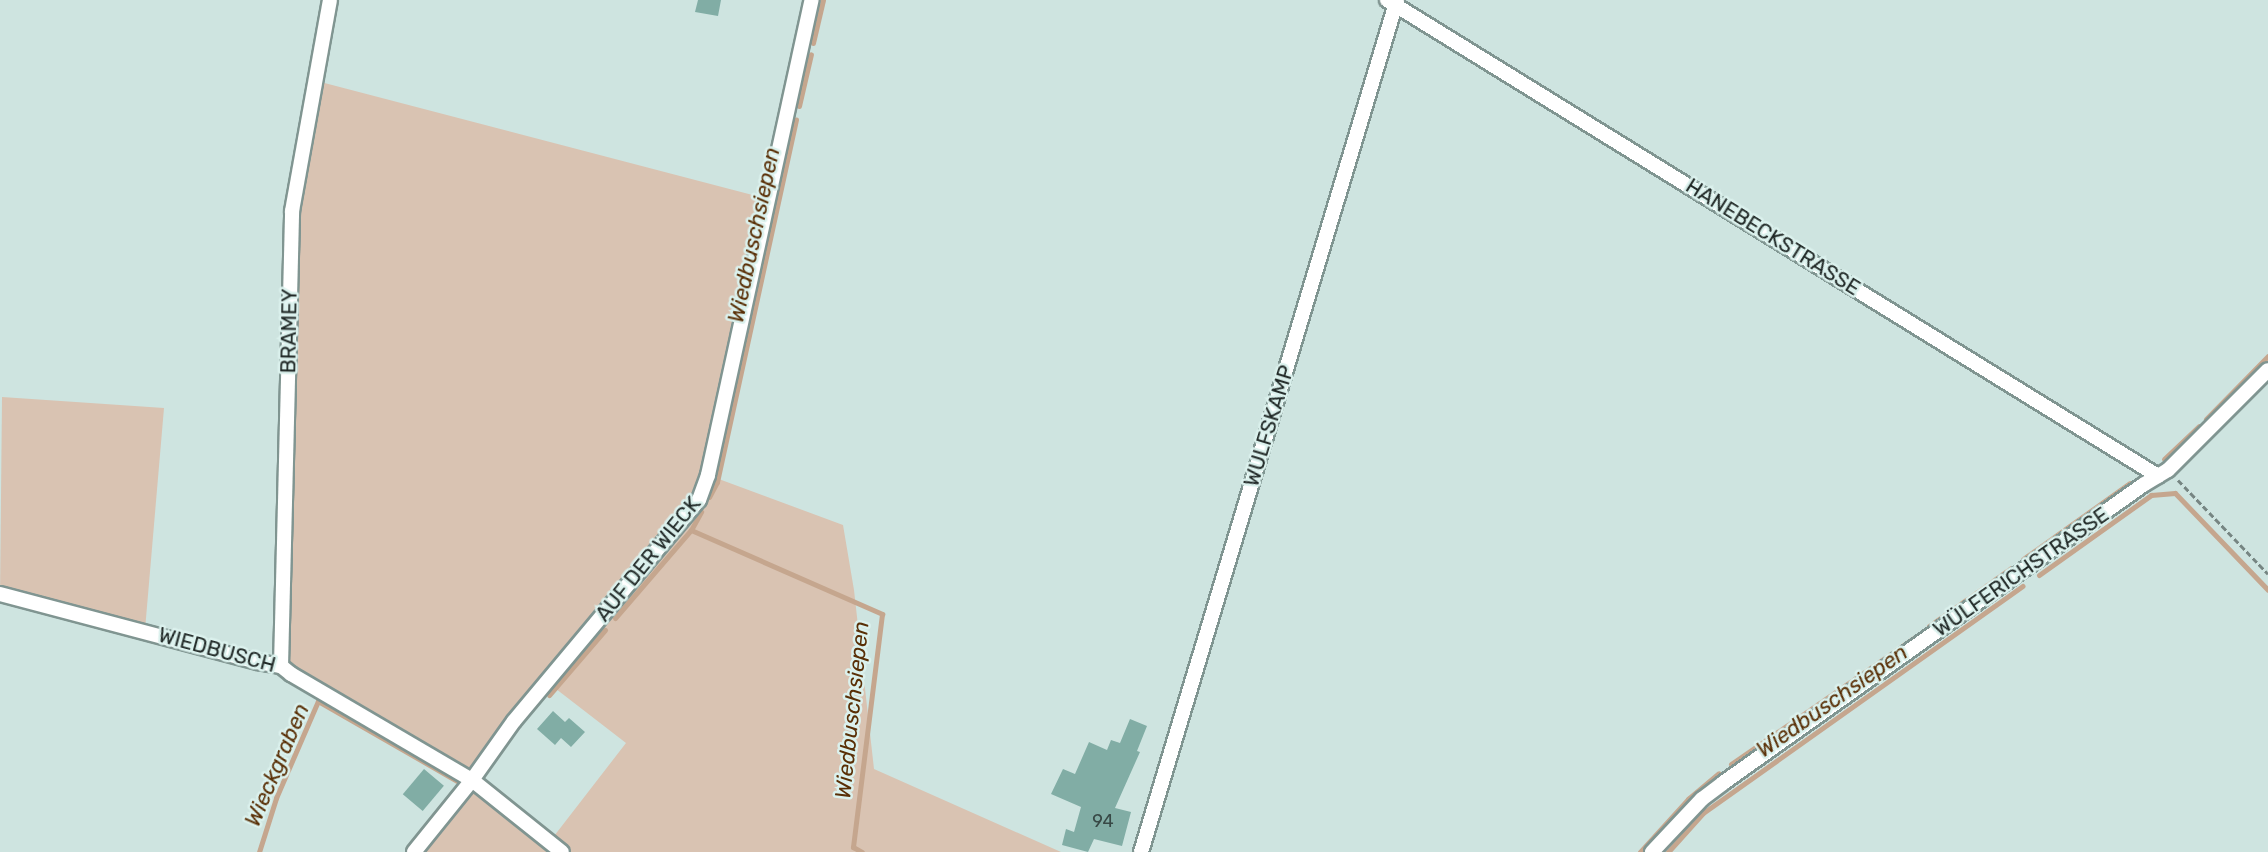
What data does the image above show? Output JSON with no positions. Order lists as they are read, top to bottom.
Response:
{
  "streets": {
    "street": [
      "HANEBECKSTRASSE",
      "BRAMEY",
      "WULFSKAMP",
      "AUF DER WIECK",
      "WÜLFERICHSTRASSE",
      "WIEDBUSCH"
    ]
  },
  "crossings": [
    ["HANEBECKSTRASSE", "WULFSKAMP"],
    ["HANEBECKSTRASSE", "WÜLFERICHSTRASSE"],
    ["BRAMEY", "WIEDBUSCH"],
    ["AUF DER WIECK", "WIEDBUSCH"]
  ],
  "water": ["Wiedbuschsiepen", "Wieckgraben"],
  "house_numbers": ["94"]
}
